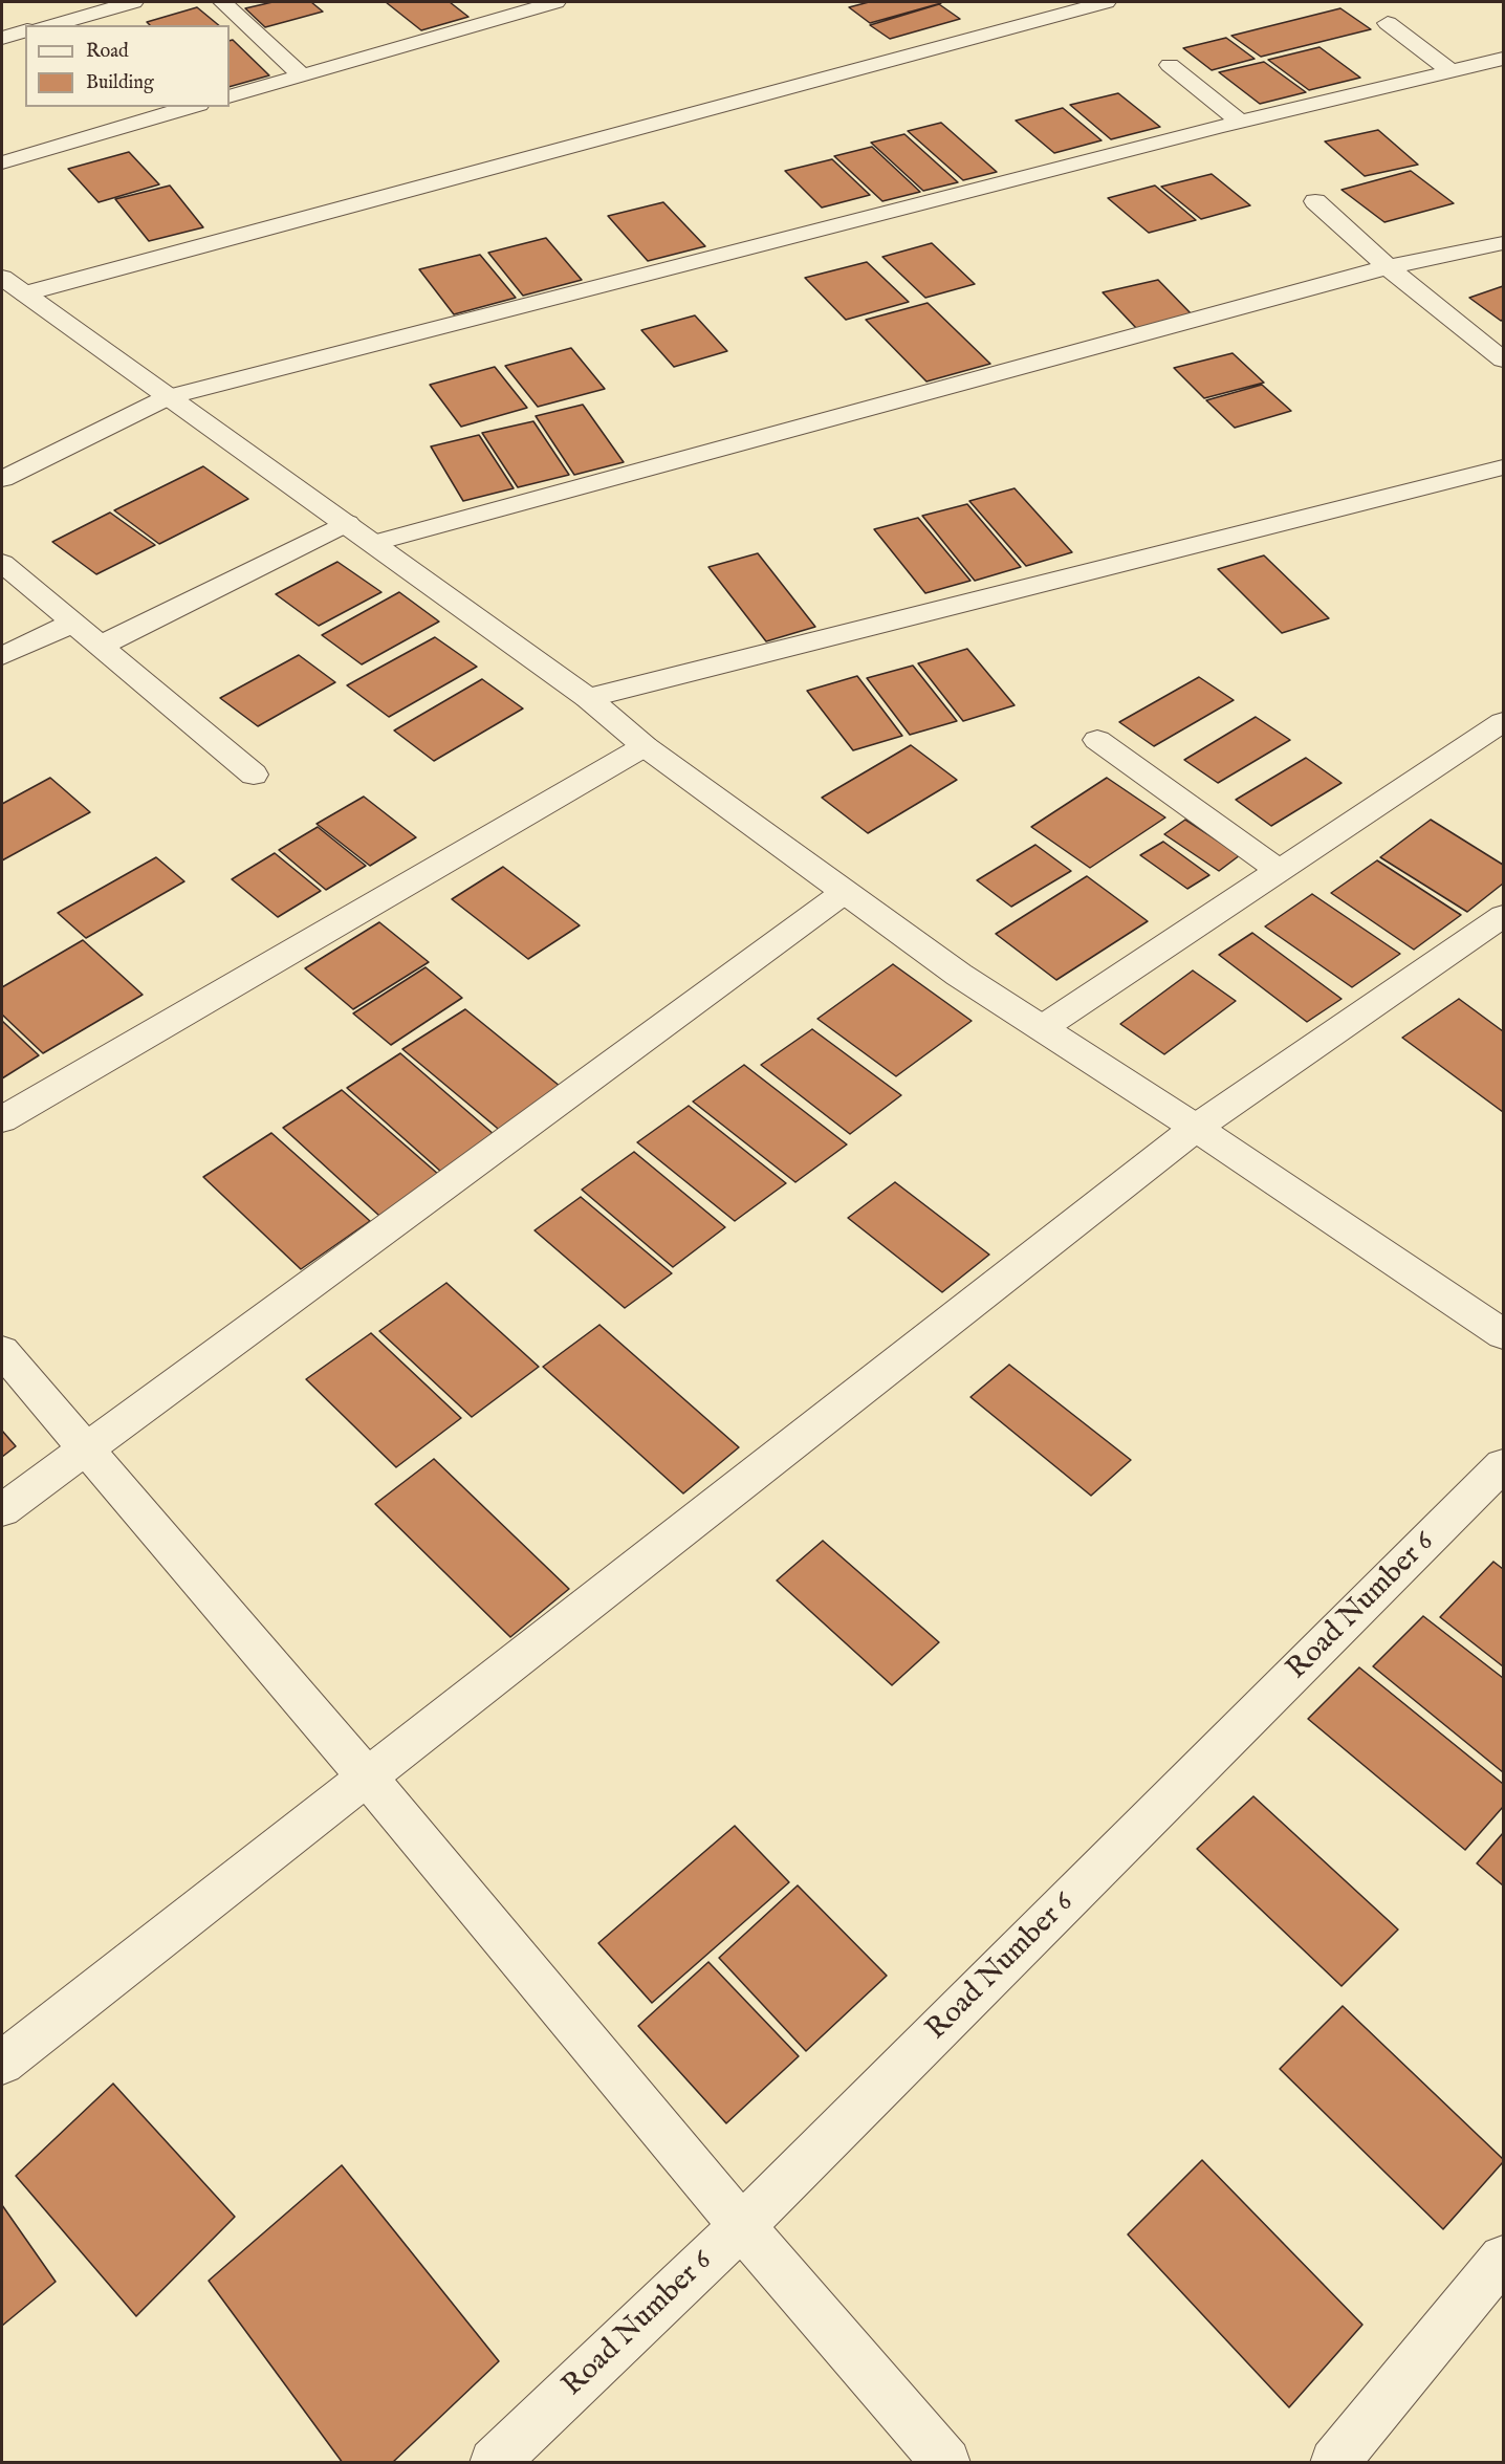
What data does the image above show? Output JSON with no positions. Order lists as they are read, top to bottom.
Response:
{
  "streets": {
    "street": ["Road Number 6"]
  },
  "legend": ["Road", "Building"]
}
